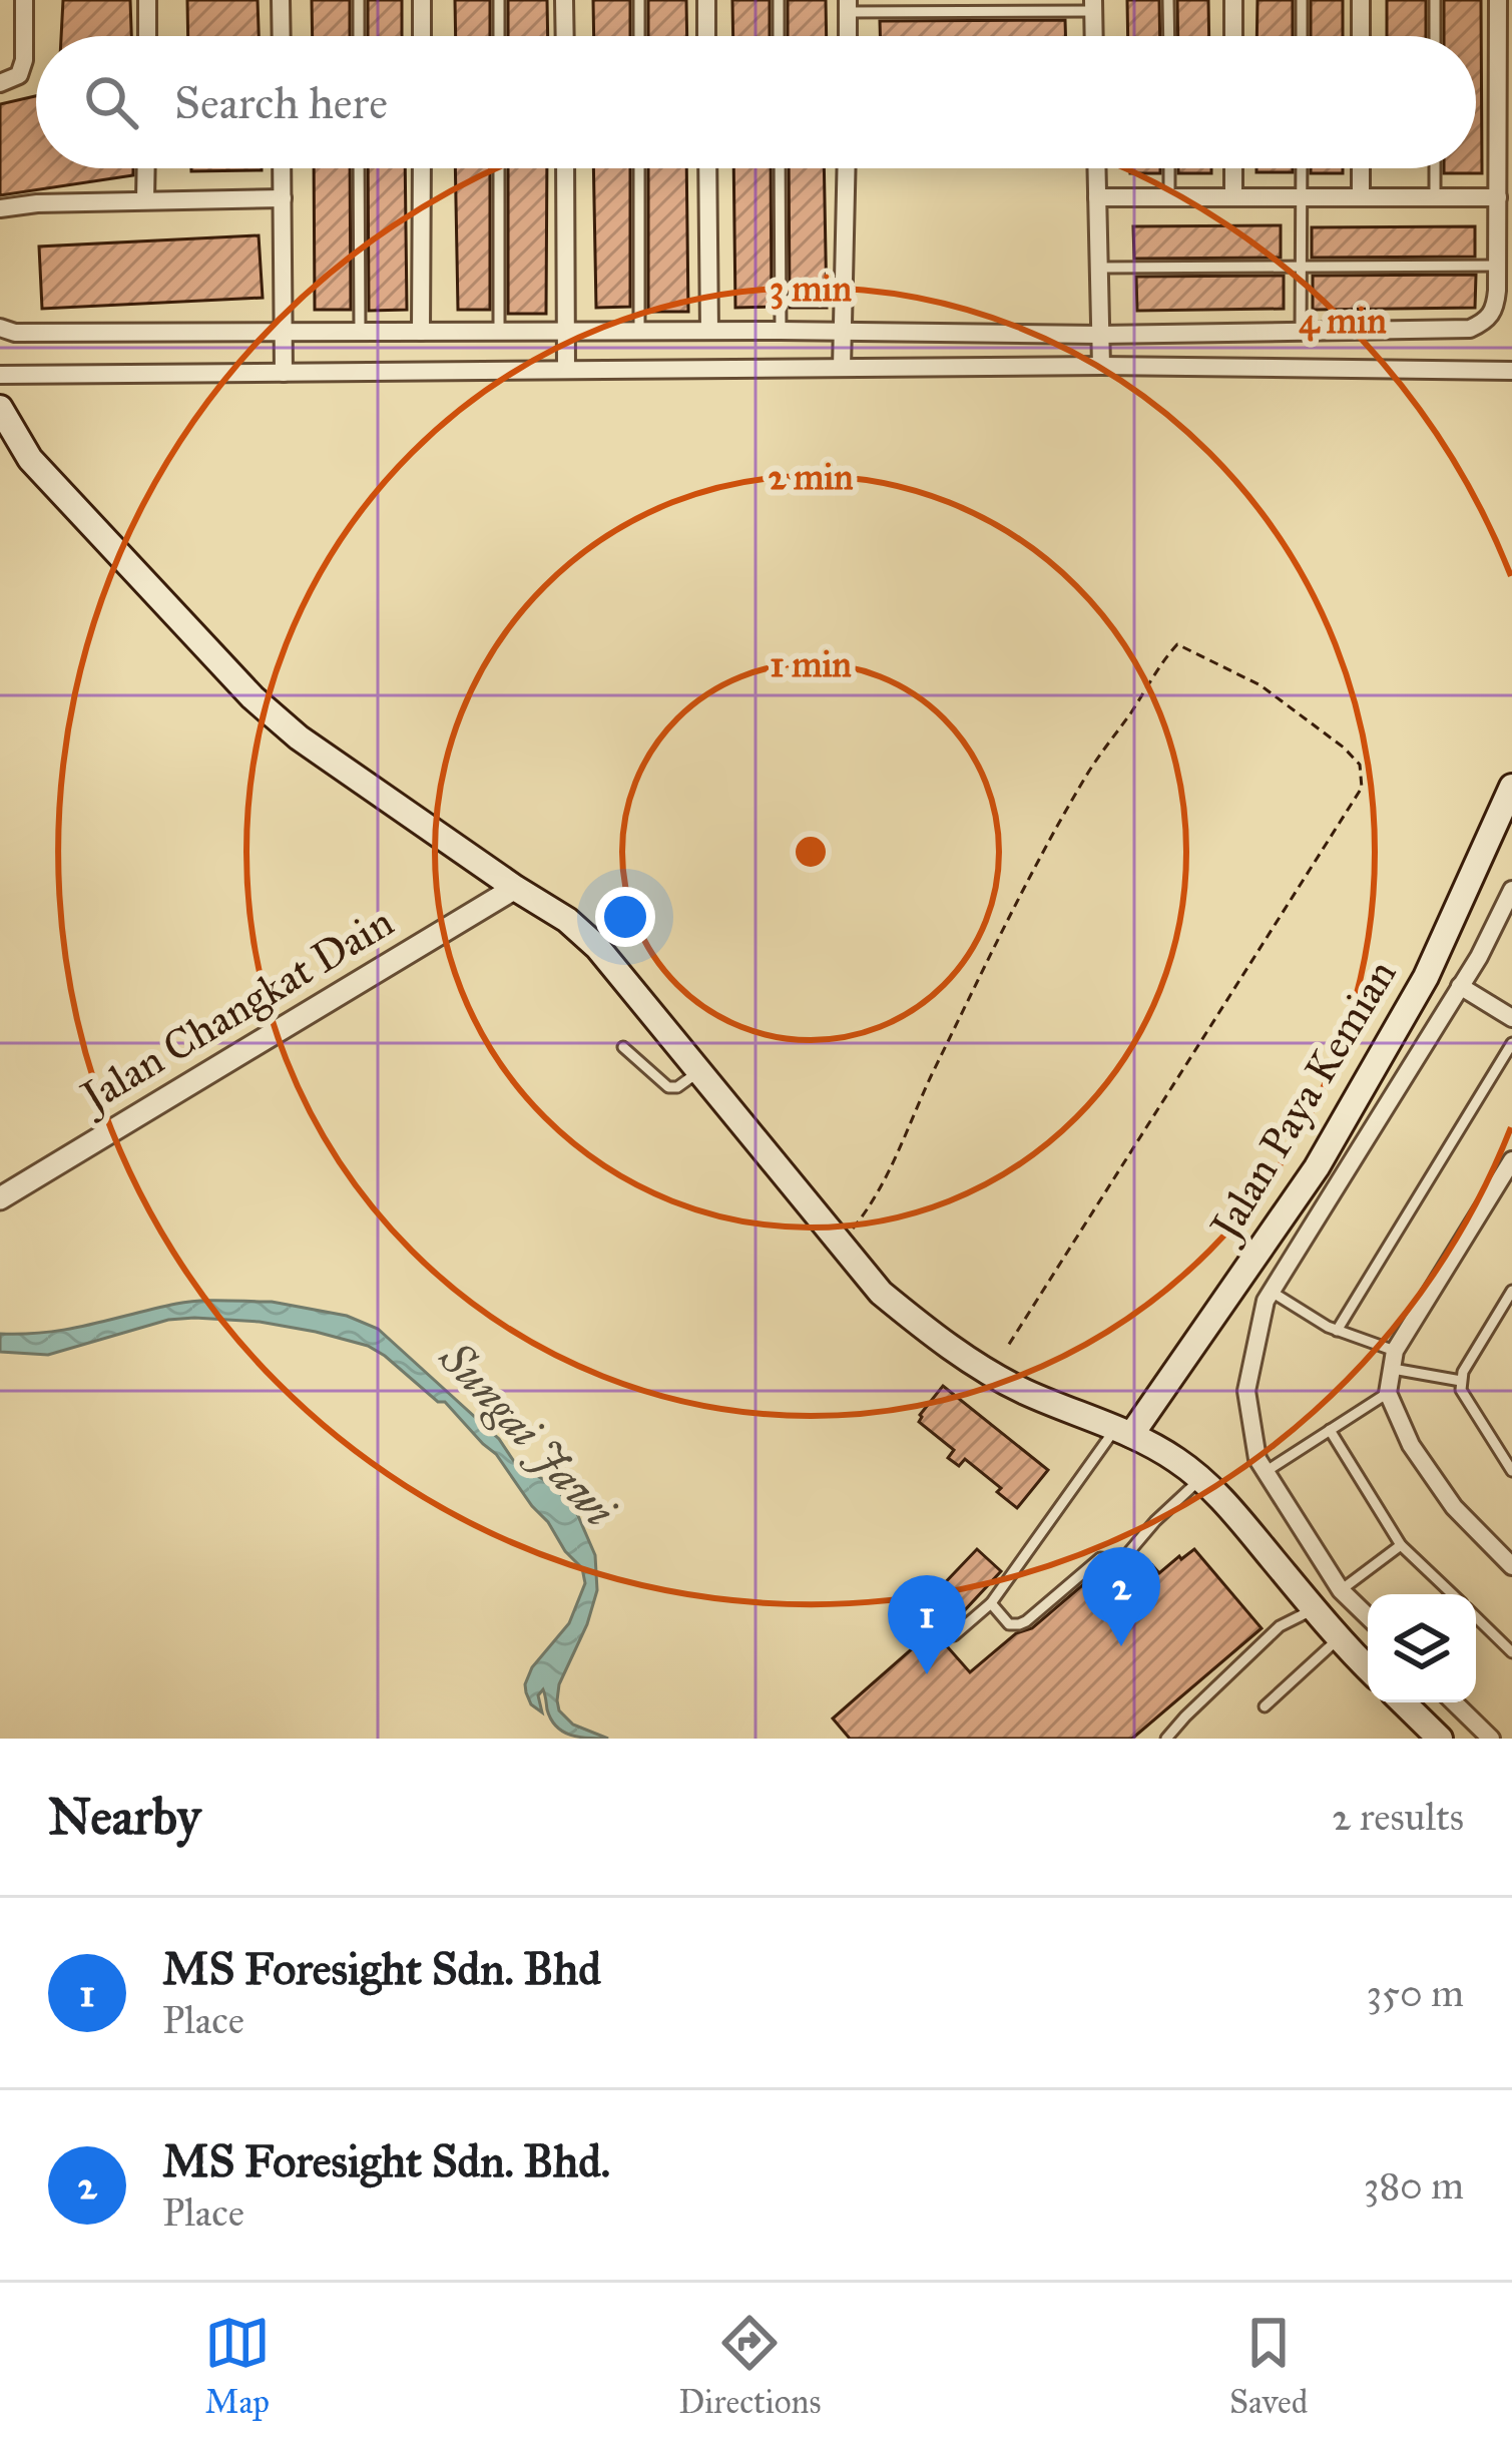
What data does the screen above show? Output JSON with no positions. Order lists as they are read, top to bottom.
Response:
{
  "streets": {
    "main road": ["Jalan Paya Kemian"],
    "street": ["Jalan Changkat Dain"]
  },
  "water": ["Sungai Jawi"],
  "page": {
    "search": "Search here",
    "pins": ["2", "1"],
    "heading": ["Nearby", "2 results"],
    "list": [
      {
        "mark": "1",
        "name": "MS Foresight Sdn. Bhd",
        "note": "Place",
        "value": "350 m"
      },
      {
        "mark": "2",
        "name": "MS Foresight Sdn. Bhd.",
        "note": "Place",
        "value": "380 m"
      }
    ],
    "nav": ["Map", "Directions", "Saved"]
  },
  "rings": [
    "3 min",
    "4 min",
    "2 min",
    "1 min"
  ]
}
